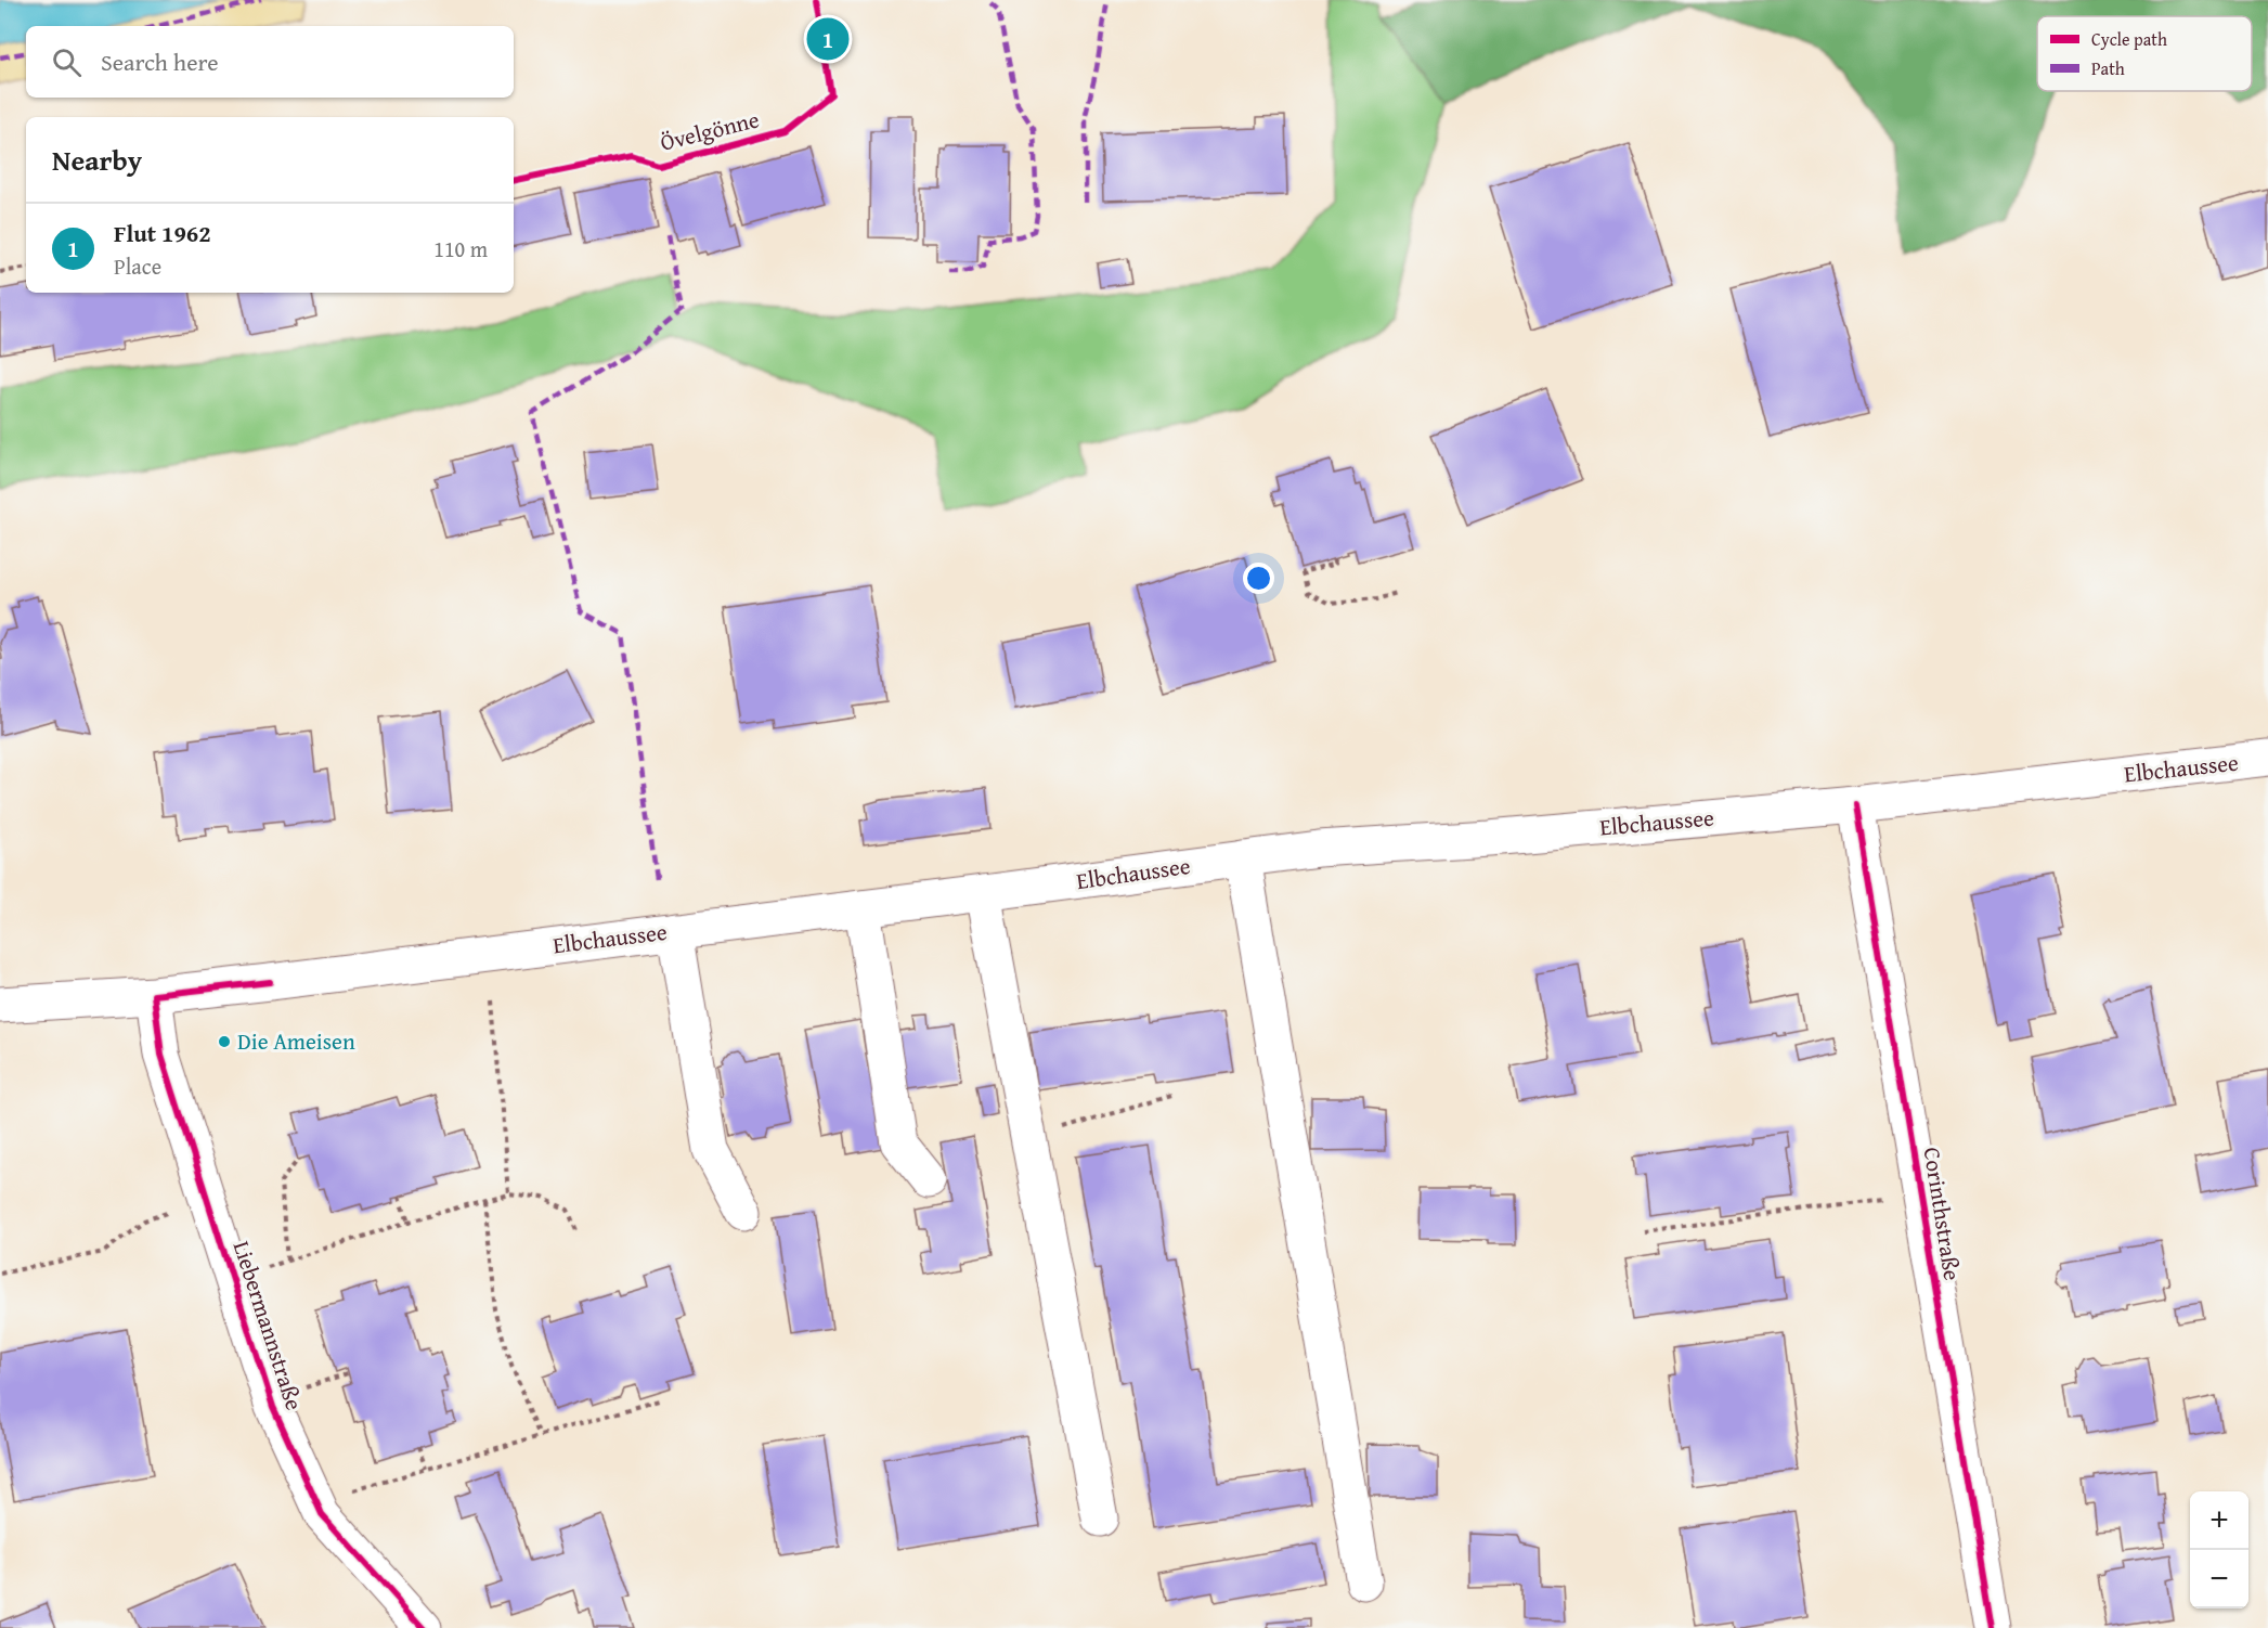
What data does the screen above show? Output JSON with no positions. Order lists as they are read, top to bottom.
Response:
{
  "streets": {
    "main road": ["Elbchaussee", "Corinthstraße", "Liebermannstraße"],
    "cycle path": ["Övelgönne"]
  },
  "crossings": [
    ["Elbchaussee", "Corinthstraße"],
    ["Elbchaussee", "Liebermannstraße"]
  ],
  "places": ["Die Ameisen"],
  "legend": ["Cycle path", "Path"],
  "page": {
    "pins": "1",
    "search": "Search here",
    "heading": "Nearby",
    "list": [
      {
        "mark": "1",
        "name": "Flut 1962",
        "note": "Place",
        "value": "110 m"
      }
    ],
    "map_buttons": ["+", "−"]
  }
}
